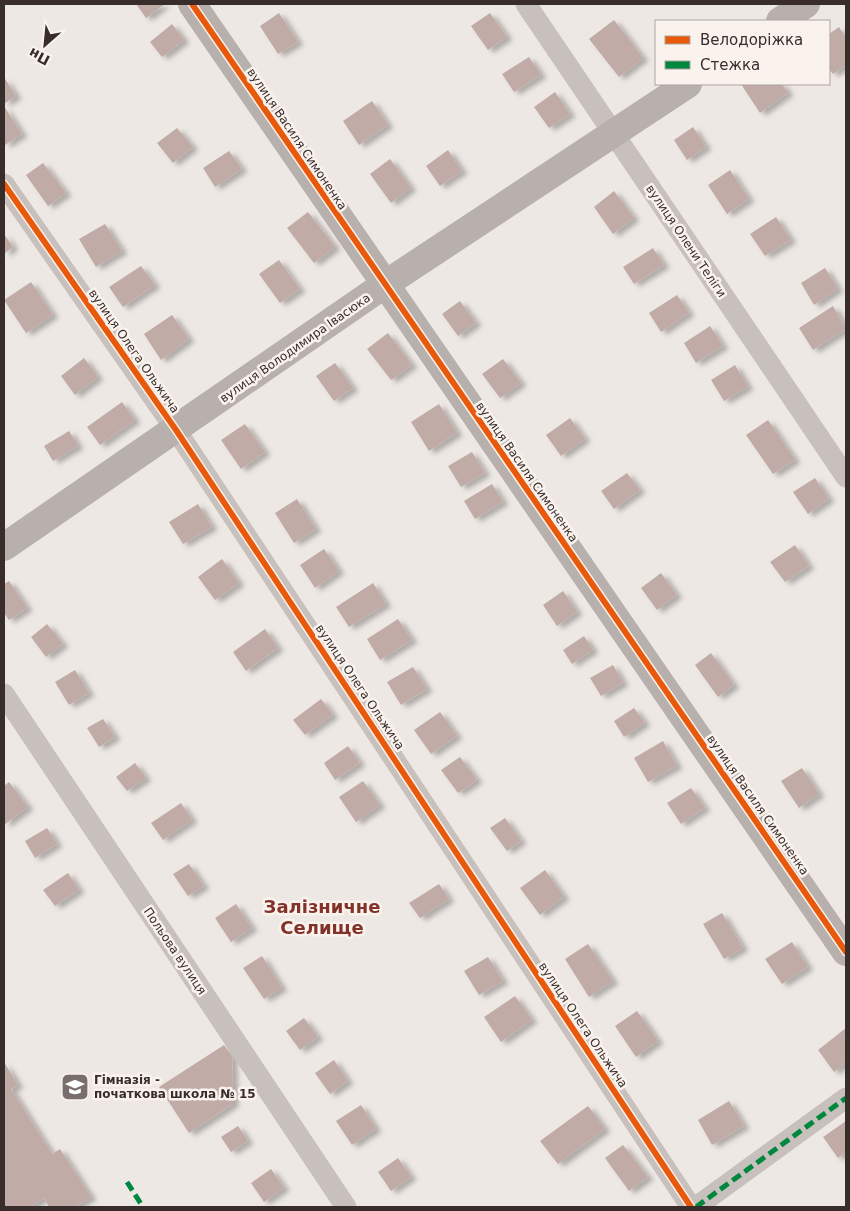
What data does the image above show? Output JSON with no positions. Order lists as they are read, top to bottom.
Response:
{
  "streets": {
    "street": [
      "вулиця Василя Симоненка",
      "вулиця Олени Теліги",
      "вулиця Володимира Івасюка",
      "вулиця Олега Ольжича",
      "Польова вулиця"
    ]
  },
  "crossings": [
    ["вулиця Василя Симоненка", "вулиця Володимира Івасюка"],
    ["вулиця Олени Теліги", "вулиця Володимира Івасюка"],
    ["вулиця Володимира Івасюка", "вулиця Олега Ольжича"]
  ],
  "districts": ["Залізничне Селище"],
  "places": {
    "school or university": ["Гімназія - початкова школа № 15"]
  },
  "legend": ["Велодоріжка", "Стежка"],
  "north": "bottom left"
}
